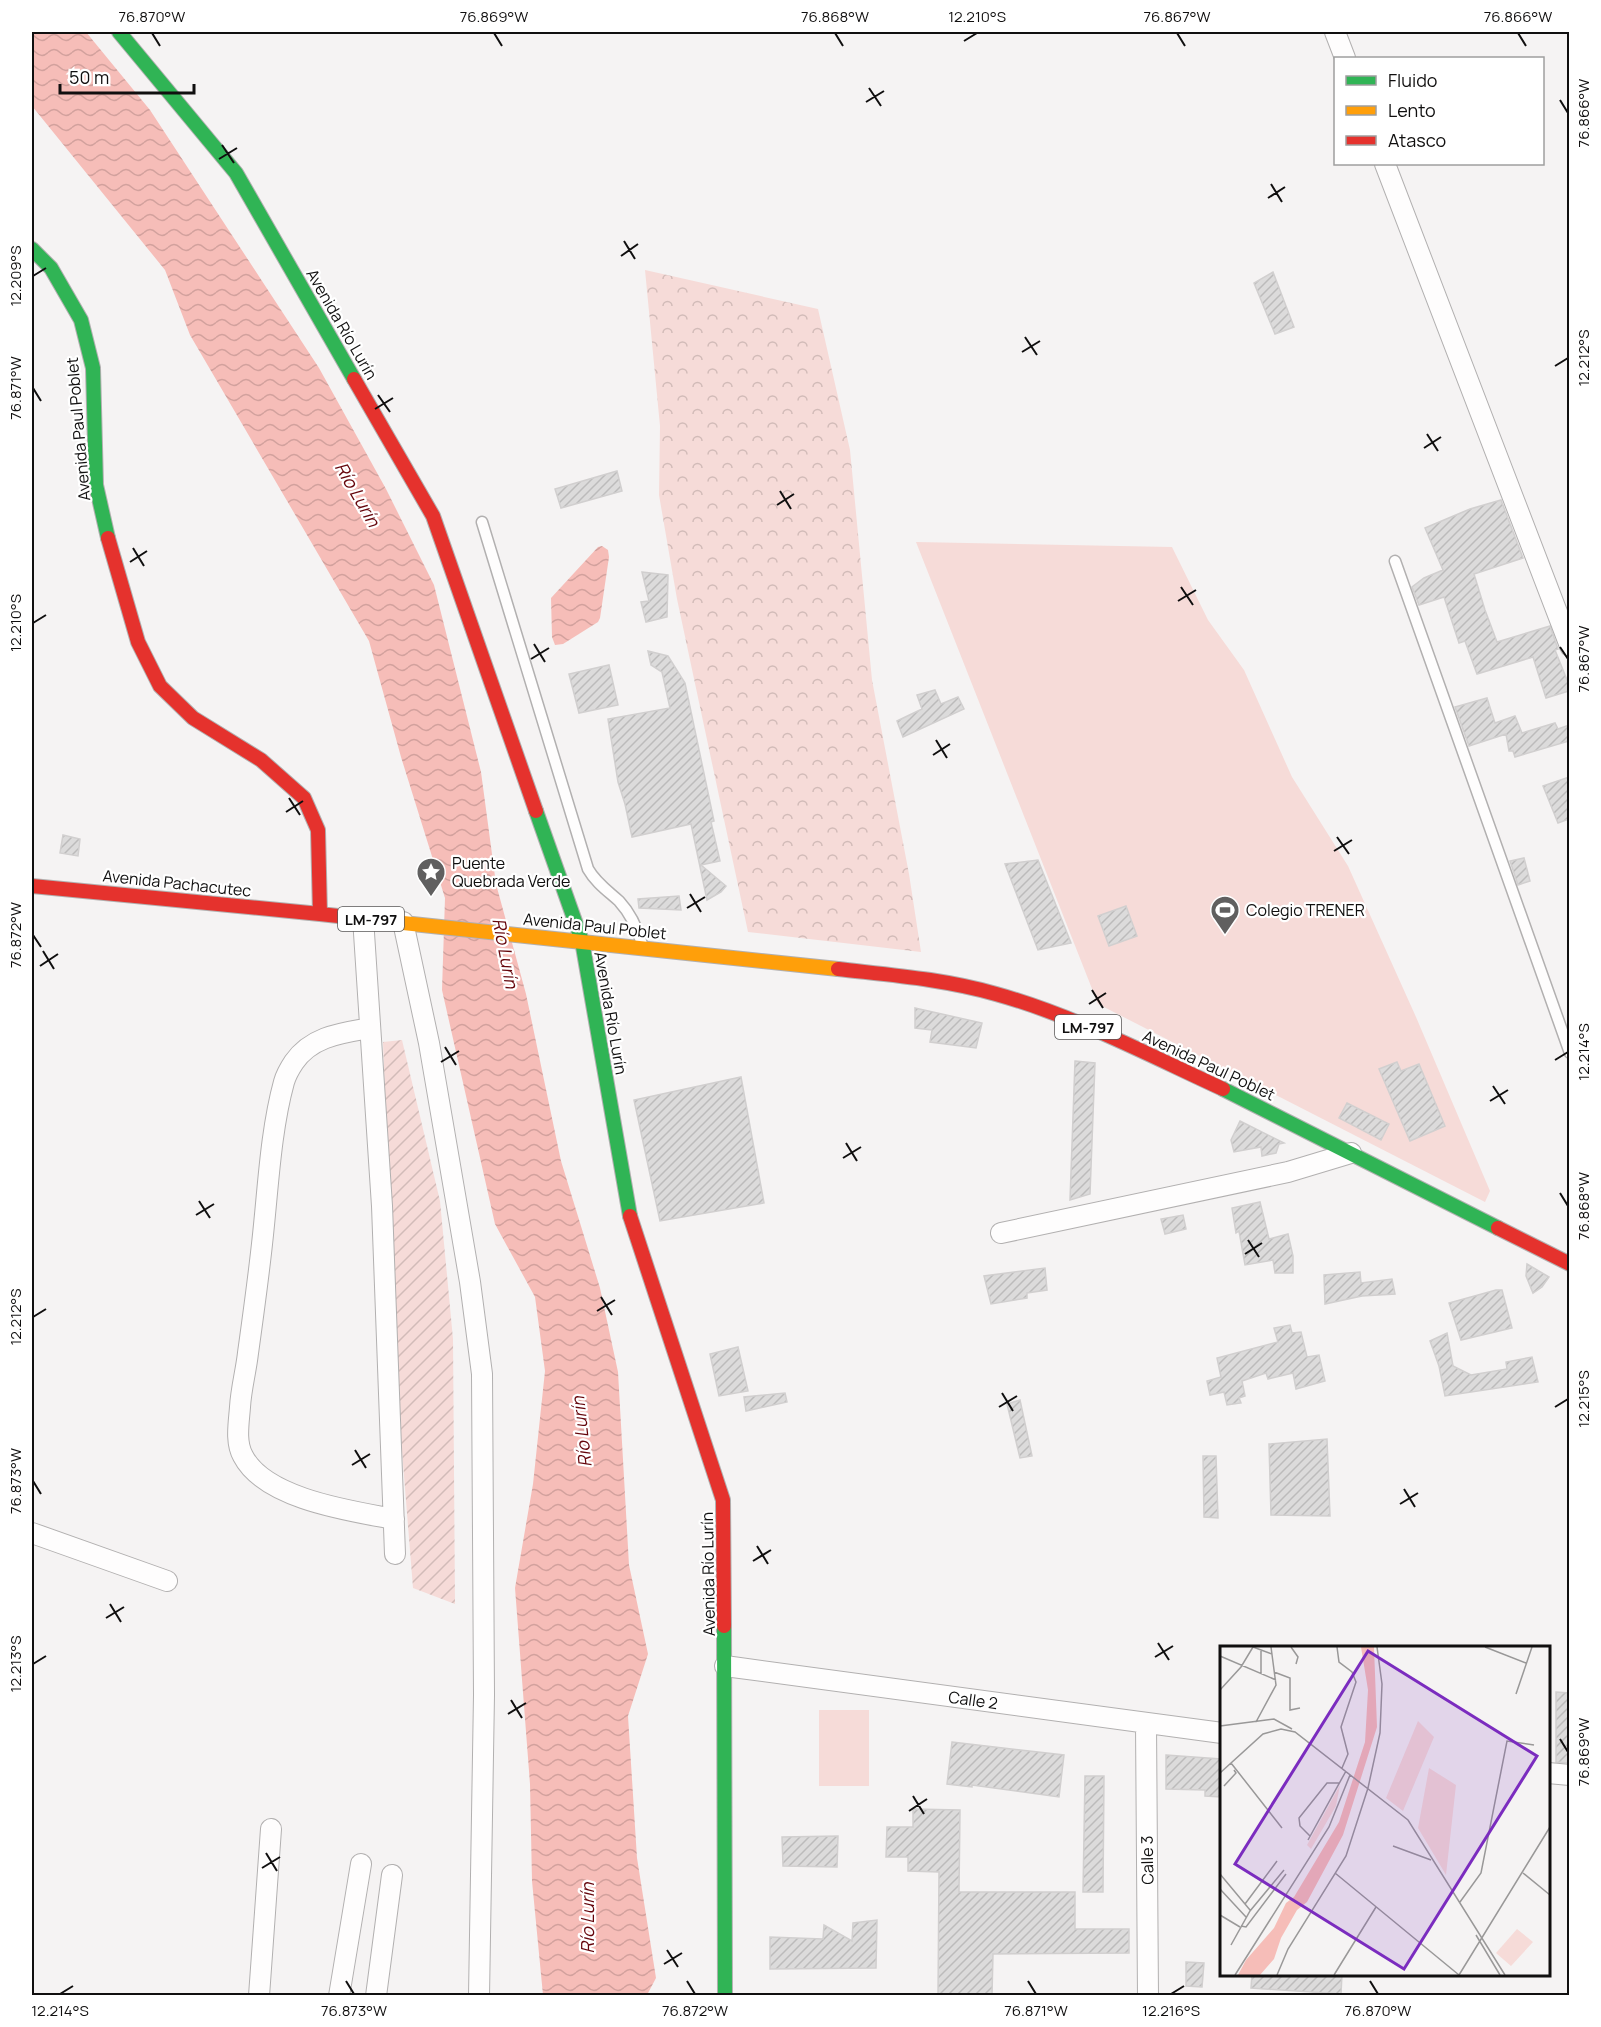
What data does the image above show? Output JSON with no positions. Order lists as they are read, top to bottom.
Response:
{
  "streets": {
    "main road": [
      "Avenida Río Lurín",
      "Avenida Paul Poblet",
      "Avenida Pachacutec",
      "LM-797"
    ],
    "street": ["Calle 2", "Calle 3"]
  },
  "crossings": [
    ["Avenida Río Lurín", "Avenida Paul Poblet"],
    ["Avenida Río Lurín", "Calle 2"],
    ["Avenida Paul Poblet", "Avenida Pachacutec"],
    ["Calle 2", "Calle 3"]
  ],
  "water": ["Río Lurín"],
  "places": {
    "place": ["Puente Quebrada Verde"],
    "sports": ["Colegio TRENER"]
  },
  "legend": ["Fluido", "Lento", "Atasco"],
  "scale_bar": "50 m",
  "coordinates": [
    "76.870°W",
    "76.869°W",
    "76.868°W",
    "12.210°S",
    "76.867°W",
    "76.866°W",
    "12.209°S",
    "12.212°S",
    "76.871°W",
    "76.872°W",
    "12.214°S",
    "12.215°S",
    "76.873°W",
    "12.213°S",
    "12.216°S"
  ]
}
